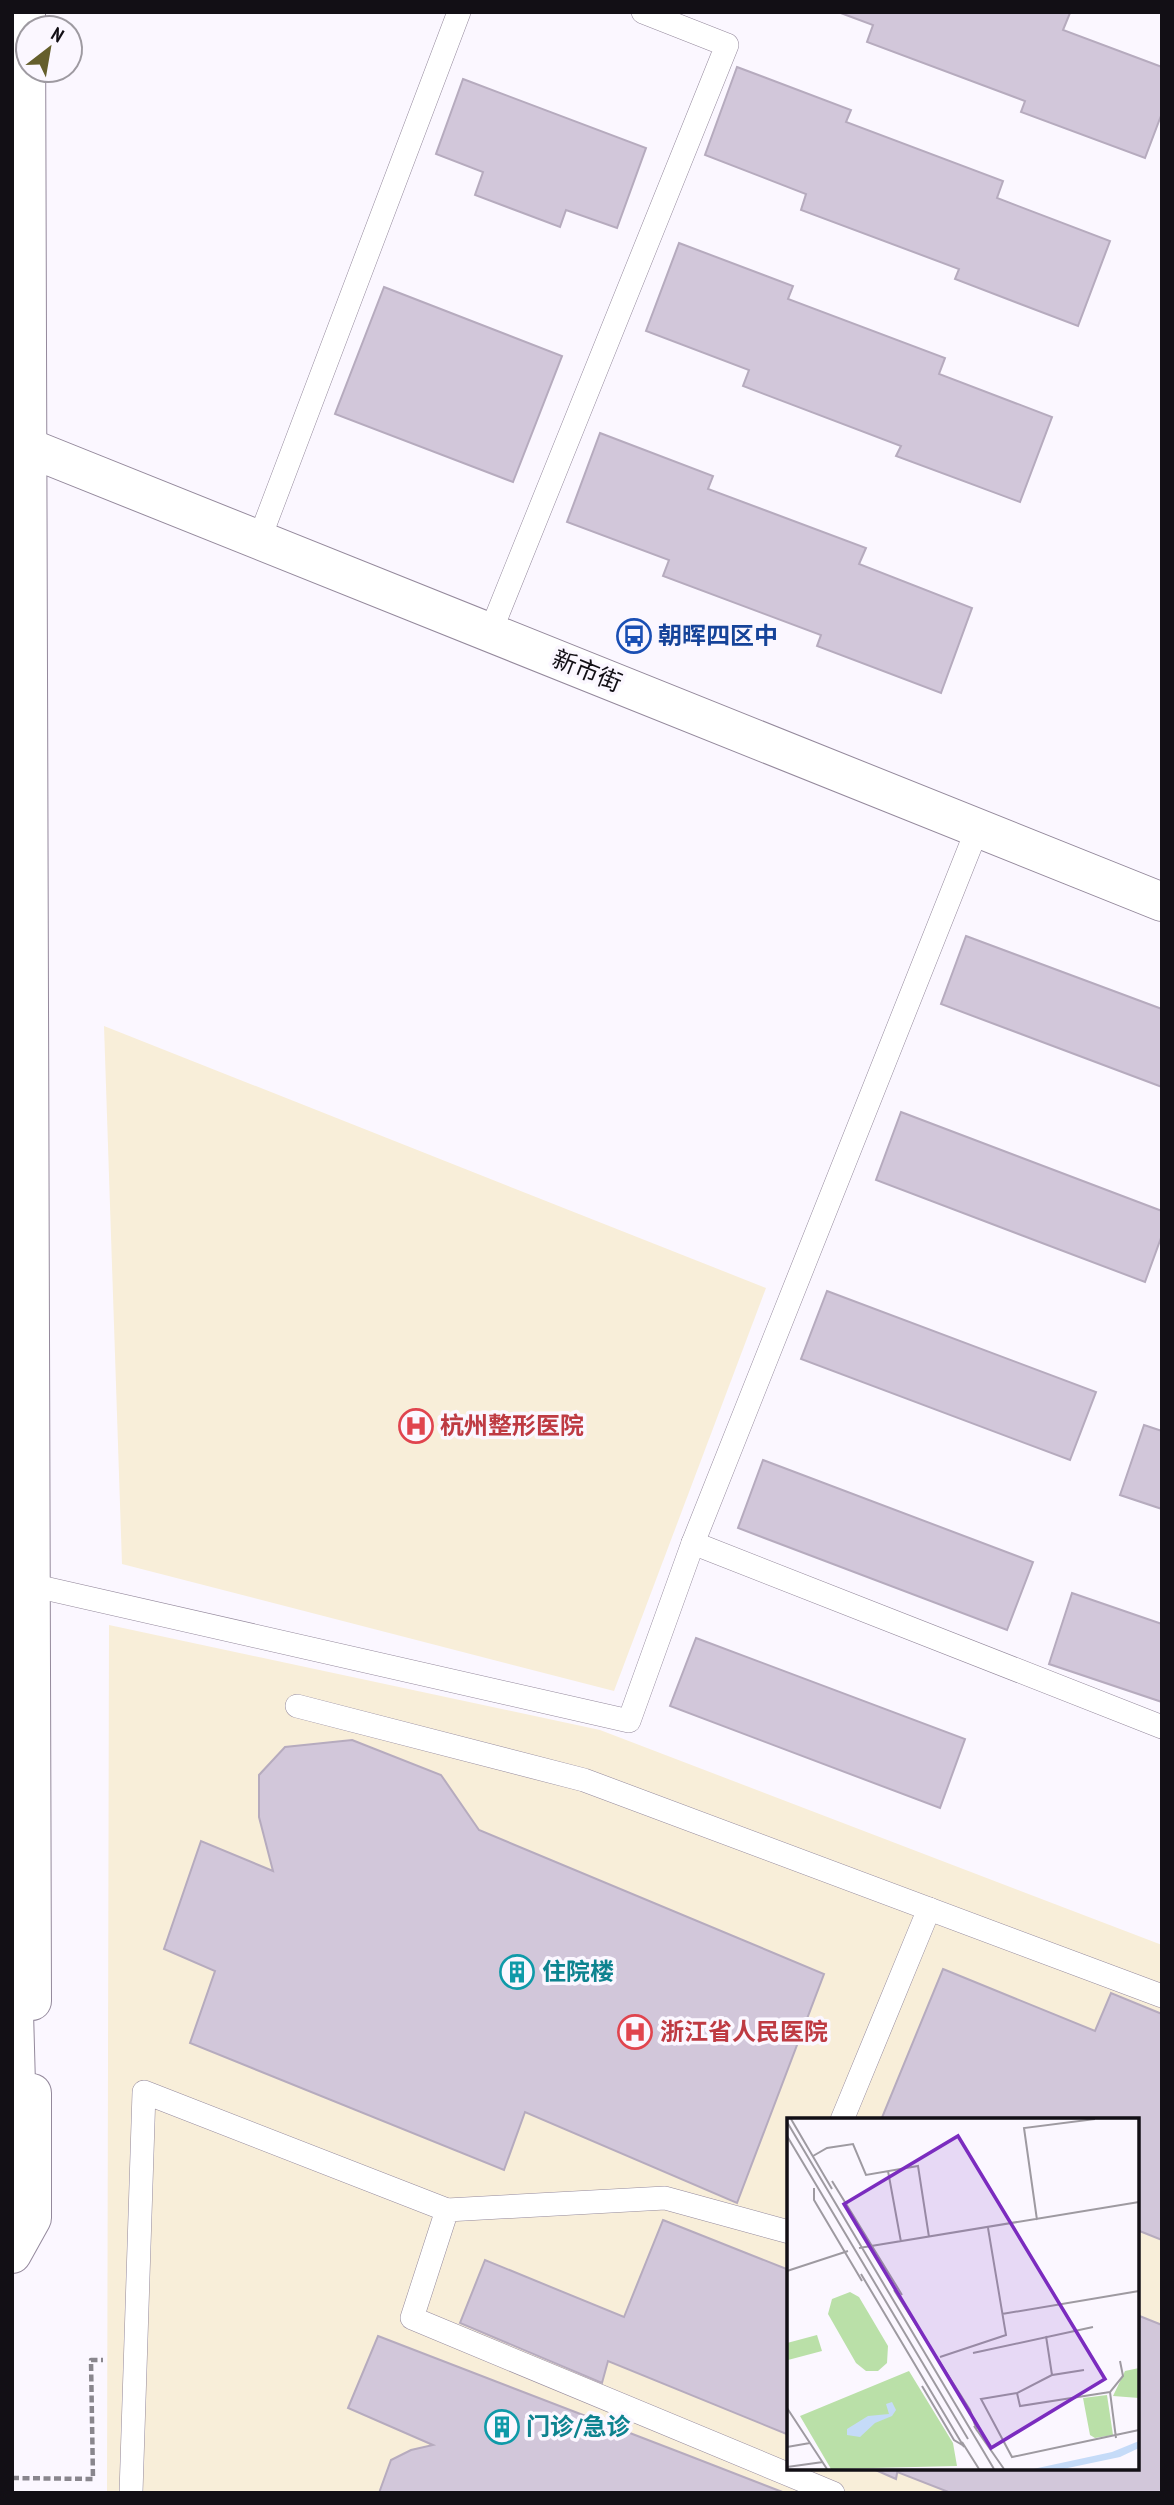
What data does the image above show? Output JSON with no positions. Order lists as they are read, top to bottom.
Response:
{
  "streets": {
    "main road": ["新市街"]
  },
  "places": {
    "bus stop": ["朝晖四区中"],
    "hospital": ["杭州整形医院", "浙江省人民医院"],
    "building": ["住院楼", "门诊/急诊"]
  },
  "north": "top right"
}
